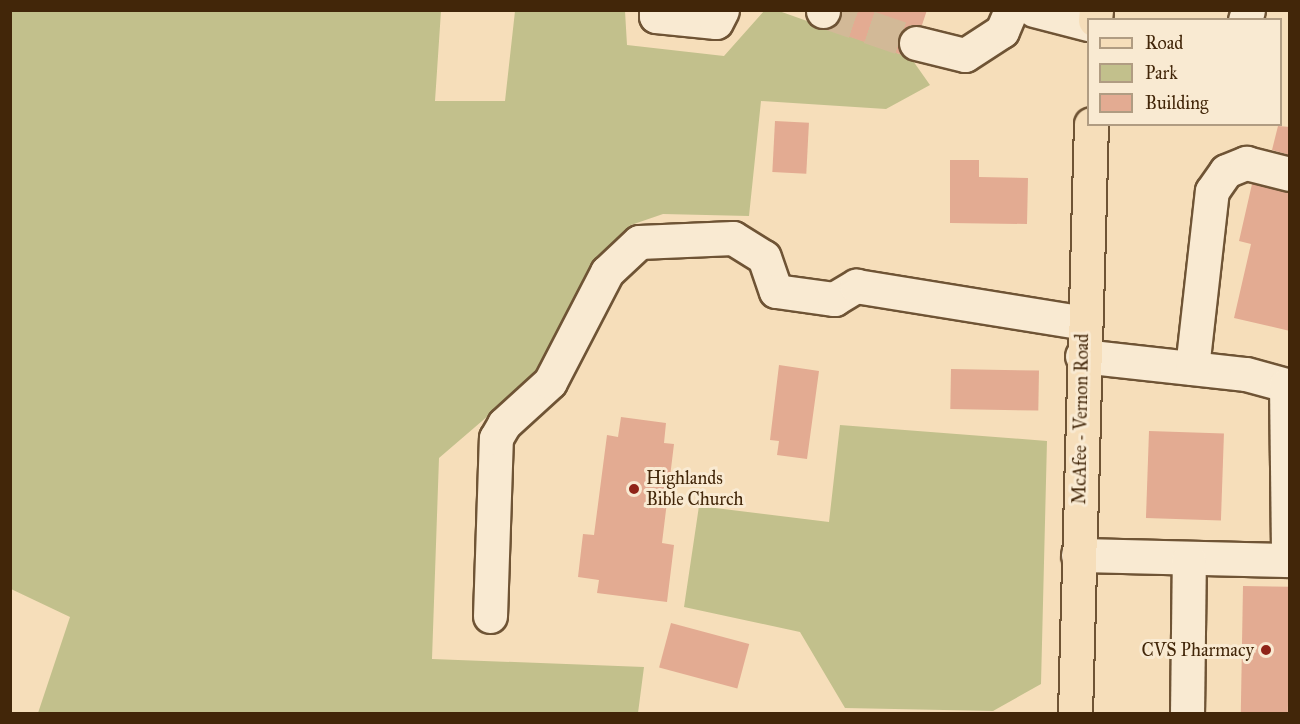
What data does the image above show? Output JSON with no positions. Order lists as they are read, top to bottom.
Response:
{
  "streets": {
    "main road": ["McAfee - Vernon Road"]
  },
  "places": ["Highlands Bible Church", "CVS Pharmacy"],
  "legend": ["Road", "Park", "Building"]
}
